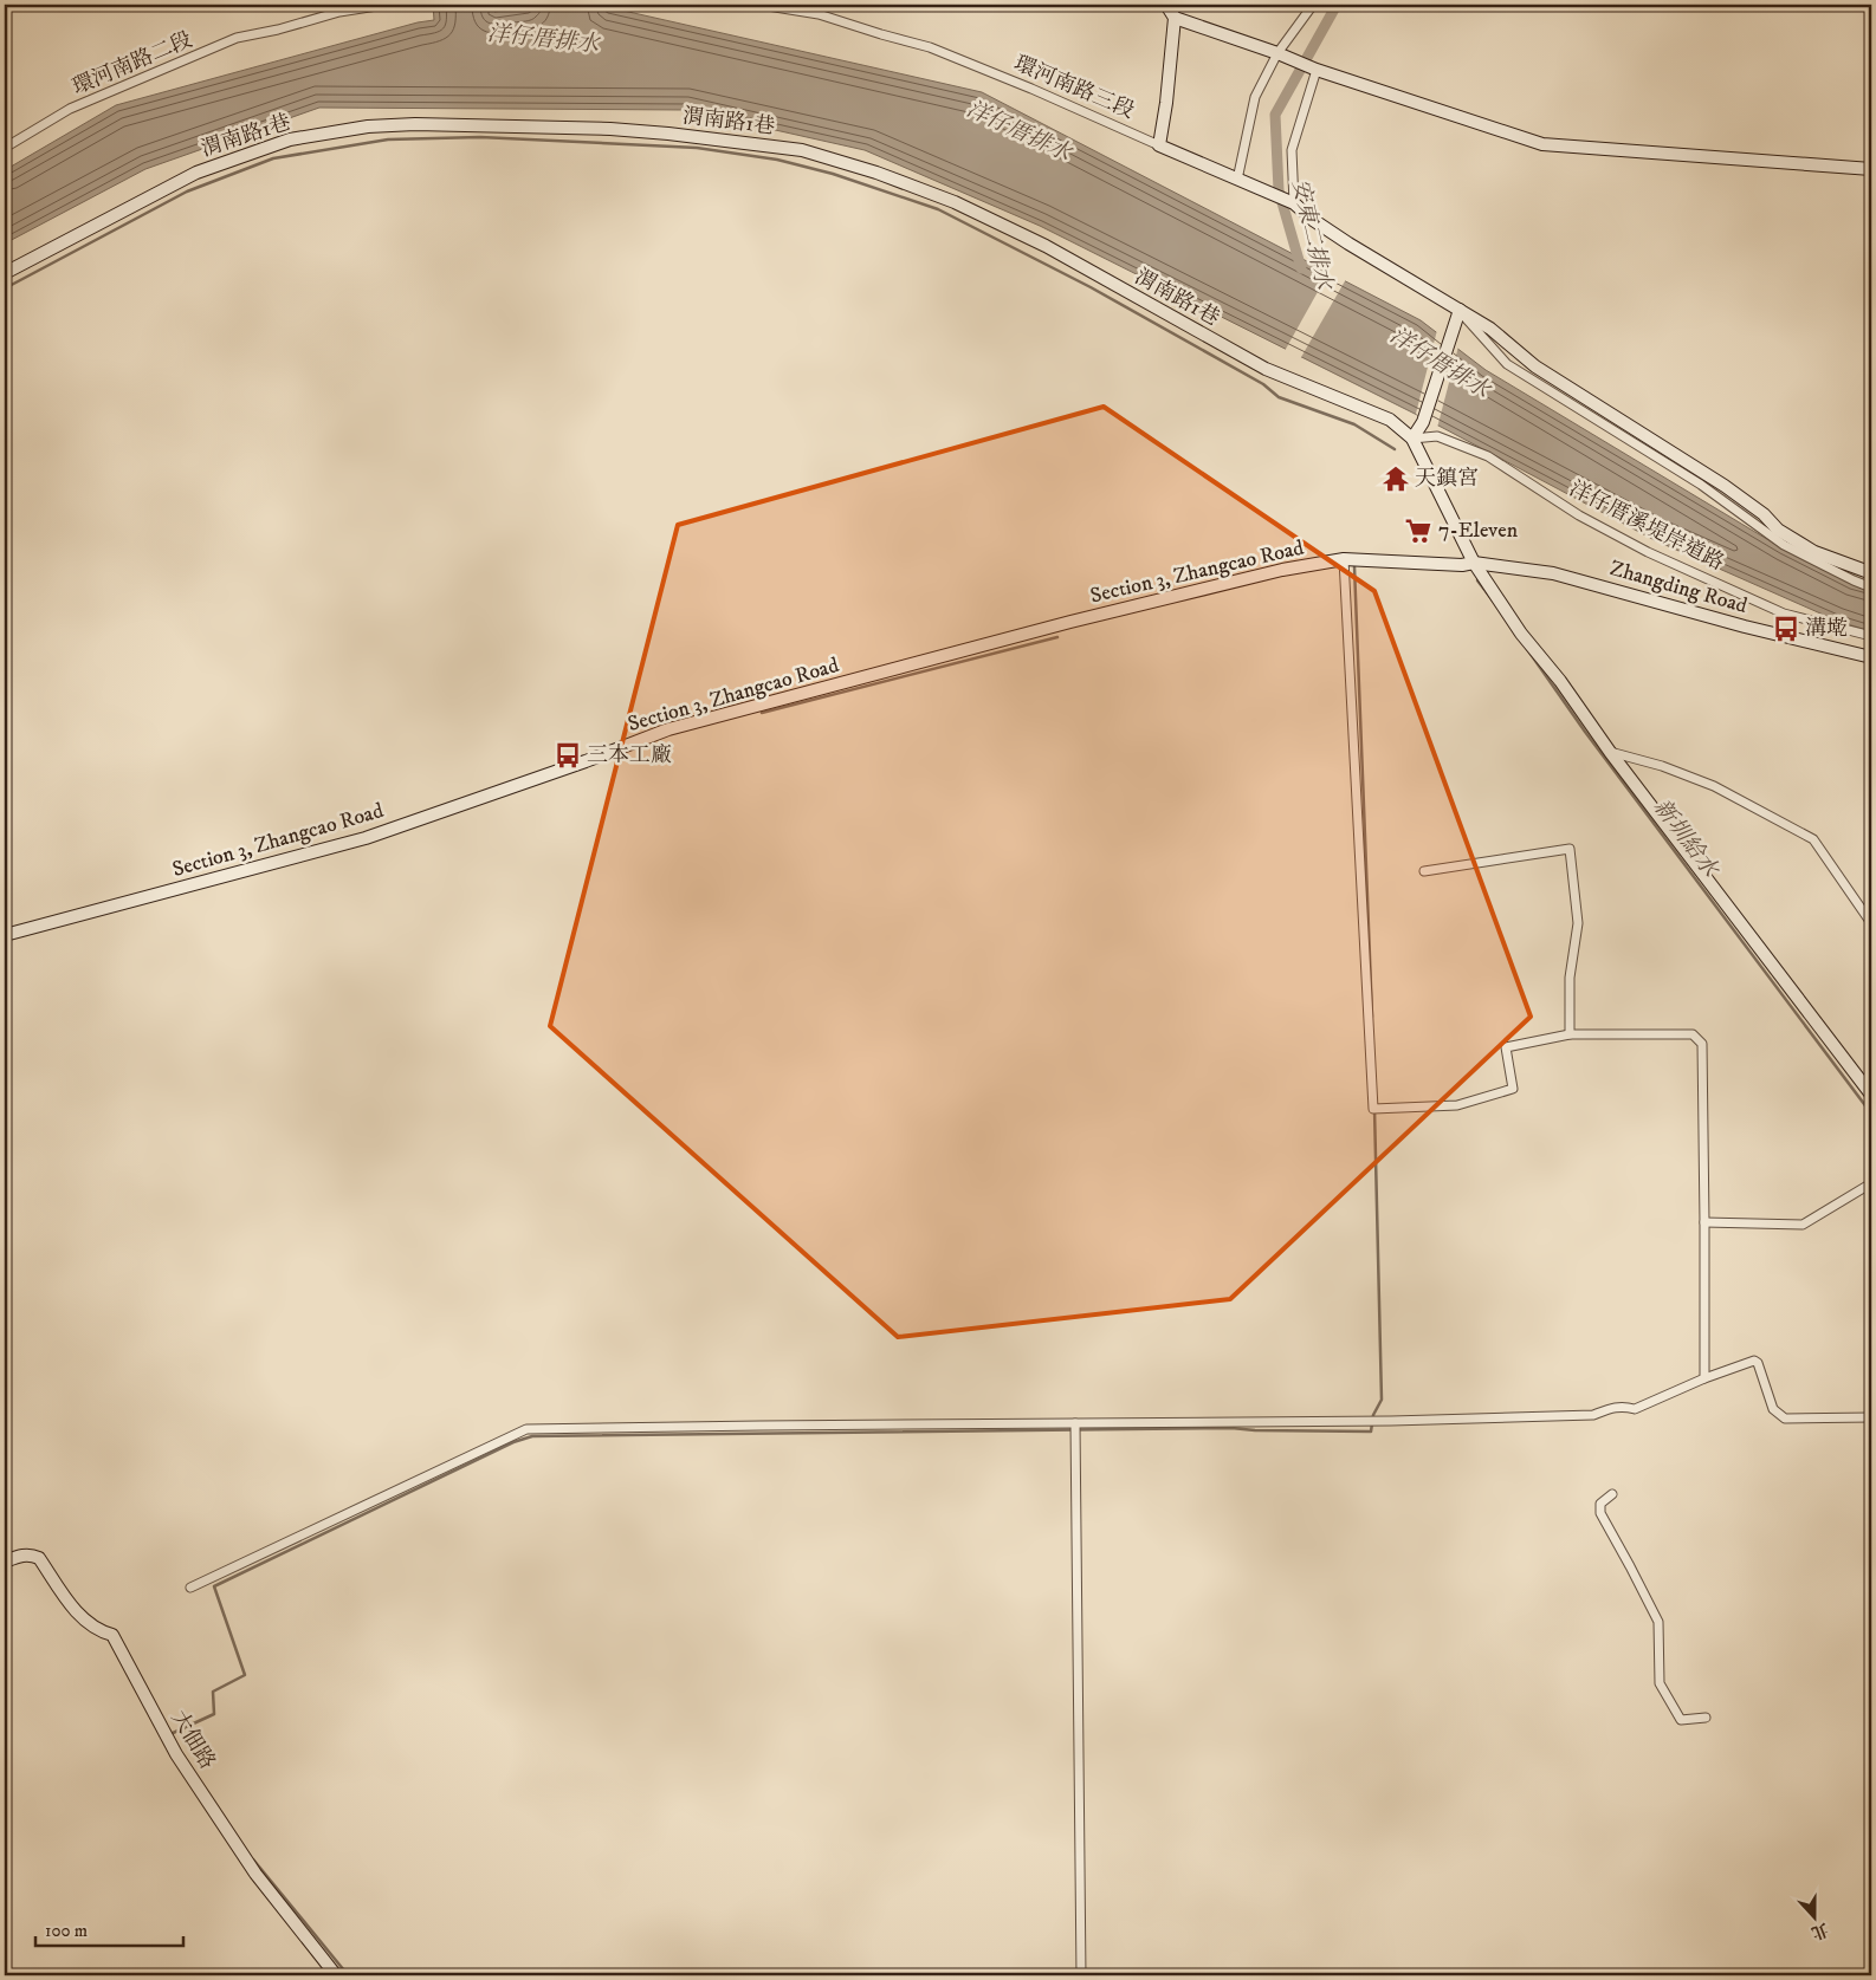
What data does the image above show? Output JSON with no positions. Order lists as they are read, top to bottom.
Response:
{
  "streets": {
    "street": [
      "環河南路二段",
      "環河南路三段",
      "渭南路1巷",
      "洋仔厝溪堤岸道路",
      "Section 3, Zhangcao Road",
      "Zhangding Road",
      "大佃路"
    ]
  },
  "crossings": [
    ["渭南路1巷", "洋仔厝溪堤岸道路"],
    ["Section 3, Zhangcao Road", "Zhangding Road"]
  ],
  "water": ["洋仔厝排水", "安東二排水", "新圳給水"],
  "places": {
    "temple": ["天鎮宮"],
    "supermarket": ["7-Eleven"],
    "bus stop": ["溝墘", "三本工廠"]
  },
  "scale_bar": "100 m",
  "north": "bottom"
}
